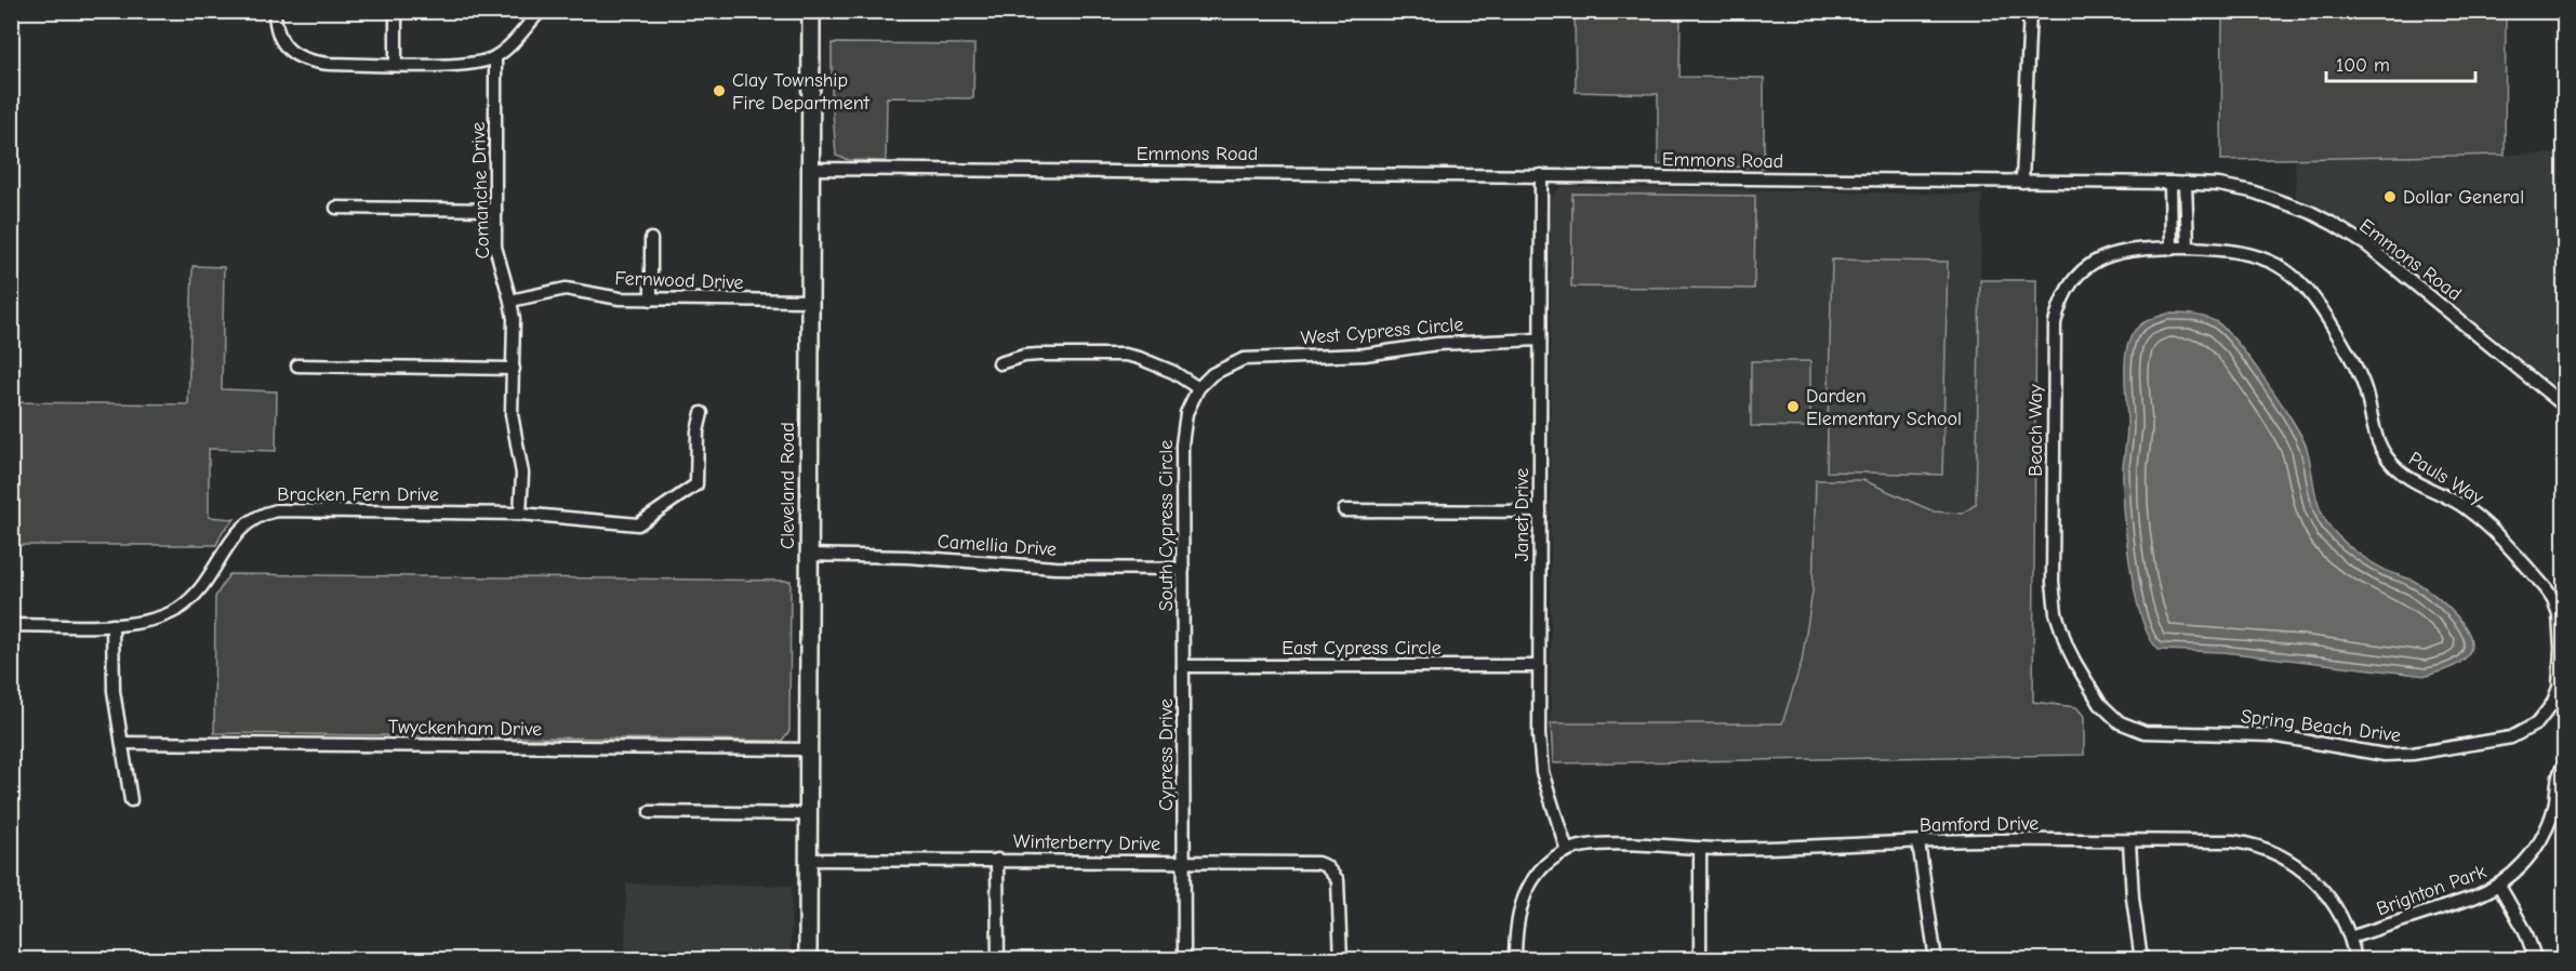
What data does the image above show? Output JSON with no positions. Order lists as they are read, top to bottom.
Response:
{
  "streets": {
    "main road": ["Cleveland Road"],
    "street": [
      "Emmons Road",
      "Comanche Drive",
      "Fernwood Drive",
      "West Cypress Circle",
      "Beach Way",
      "Pauls Way",
      "Bracken Fern Drive",
      "Janet Drive",
      "South Cypress Circle",
      "Camellia Drive",
      "East Cypress Circle",
      "Spring Beach Drive",
      "Twyckenham Drive",
      "Cypress Drive",
      "Bamford Drive",
      "Winterberry Drive",
      "Brighton Park"
    ]
  },
  "crossings": [
    ["Emmons Road", "Cleveland Road"],
    ["Emmons Road", "Janet Drive"],
    ["Comanche Drive", "Fernwood Drive"],
    ["Comanche Drive", "Bracken Fern Drive"],
    ["Fernwood Drive", "Cleveland Road"],
    ["West Cypress Circle", "Janet Drive"],
    ["West Cypress Circle", "South Cypress Circle"],
    ["Beach Way", "Pauls Way"],
    ["Beach Way", "Spring Beach Drive"],
    ["Pauls Way", "Spring Beach Drive"],
    ["Cleveland Road", "Camellia Drive"],
    ["Cleveland Road", "Twyckenham Drive"],
    ["Cleveland Road", "Winterberry Drive"],
    ["Janet Drive", "East Cypress Circle"],
    ["Janet Drive", "Bamford Drive"],
    ["South Cypress Circle", "Camellia Drive"],
    ["South Cypress Circle", "East Cypress Circle"],
    ["South Cypress Circle", "Cypress Drive"],
    ["East Cypress Circle", "Cypress Drive"],
    ["Cypress Drive", "Winterberry Drive"],
    ["Bamford Drive", "Brighton Park"]
  ],
  "places": ["Clay Township Fire Department", "Dollar General", "Darden Elementary School"],
  "scale_bar": "100 m"
}
